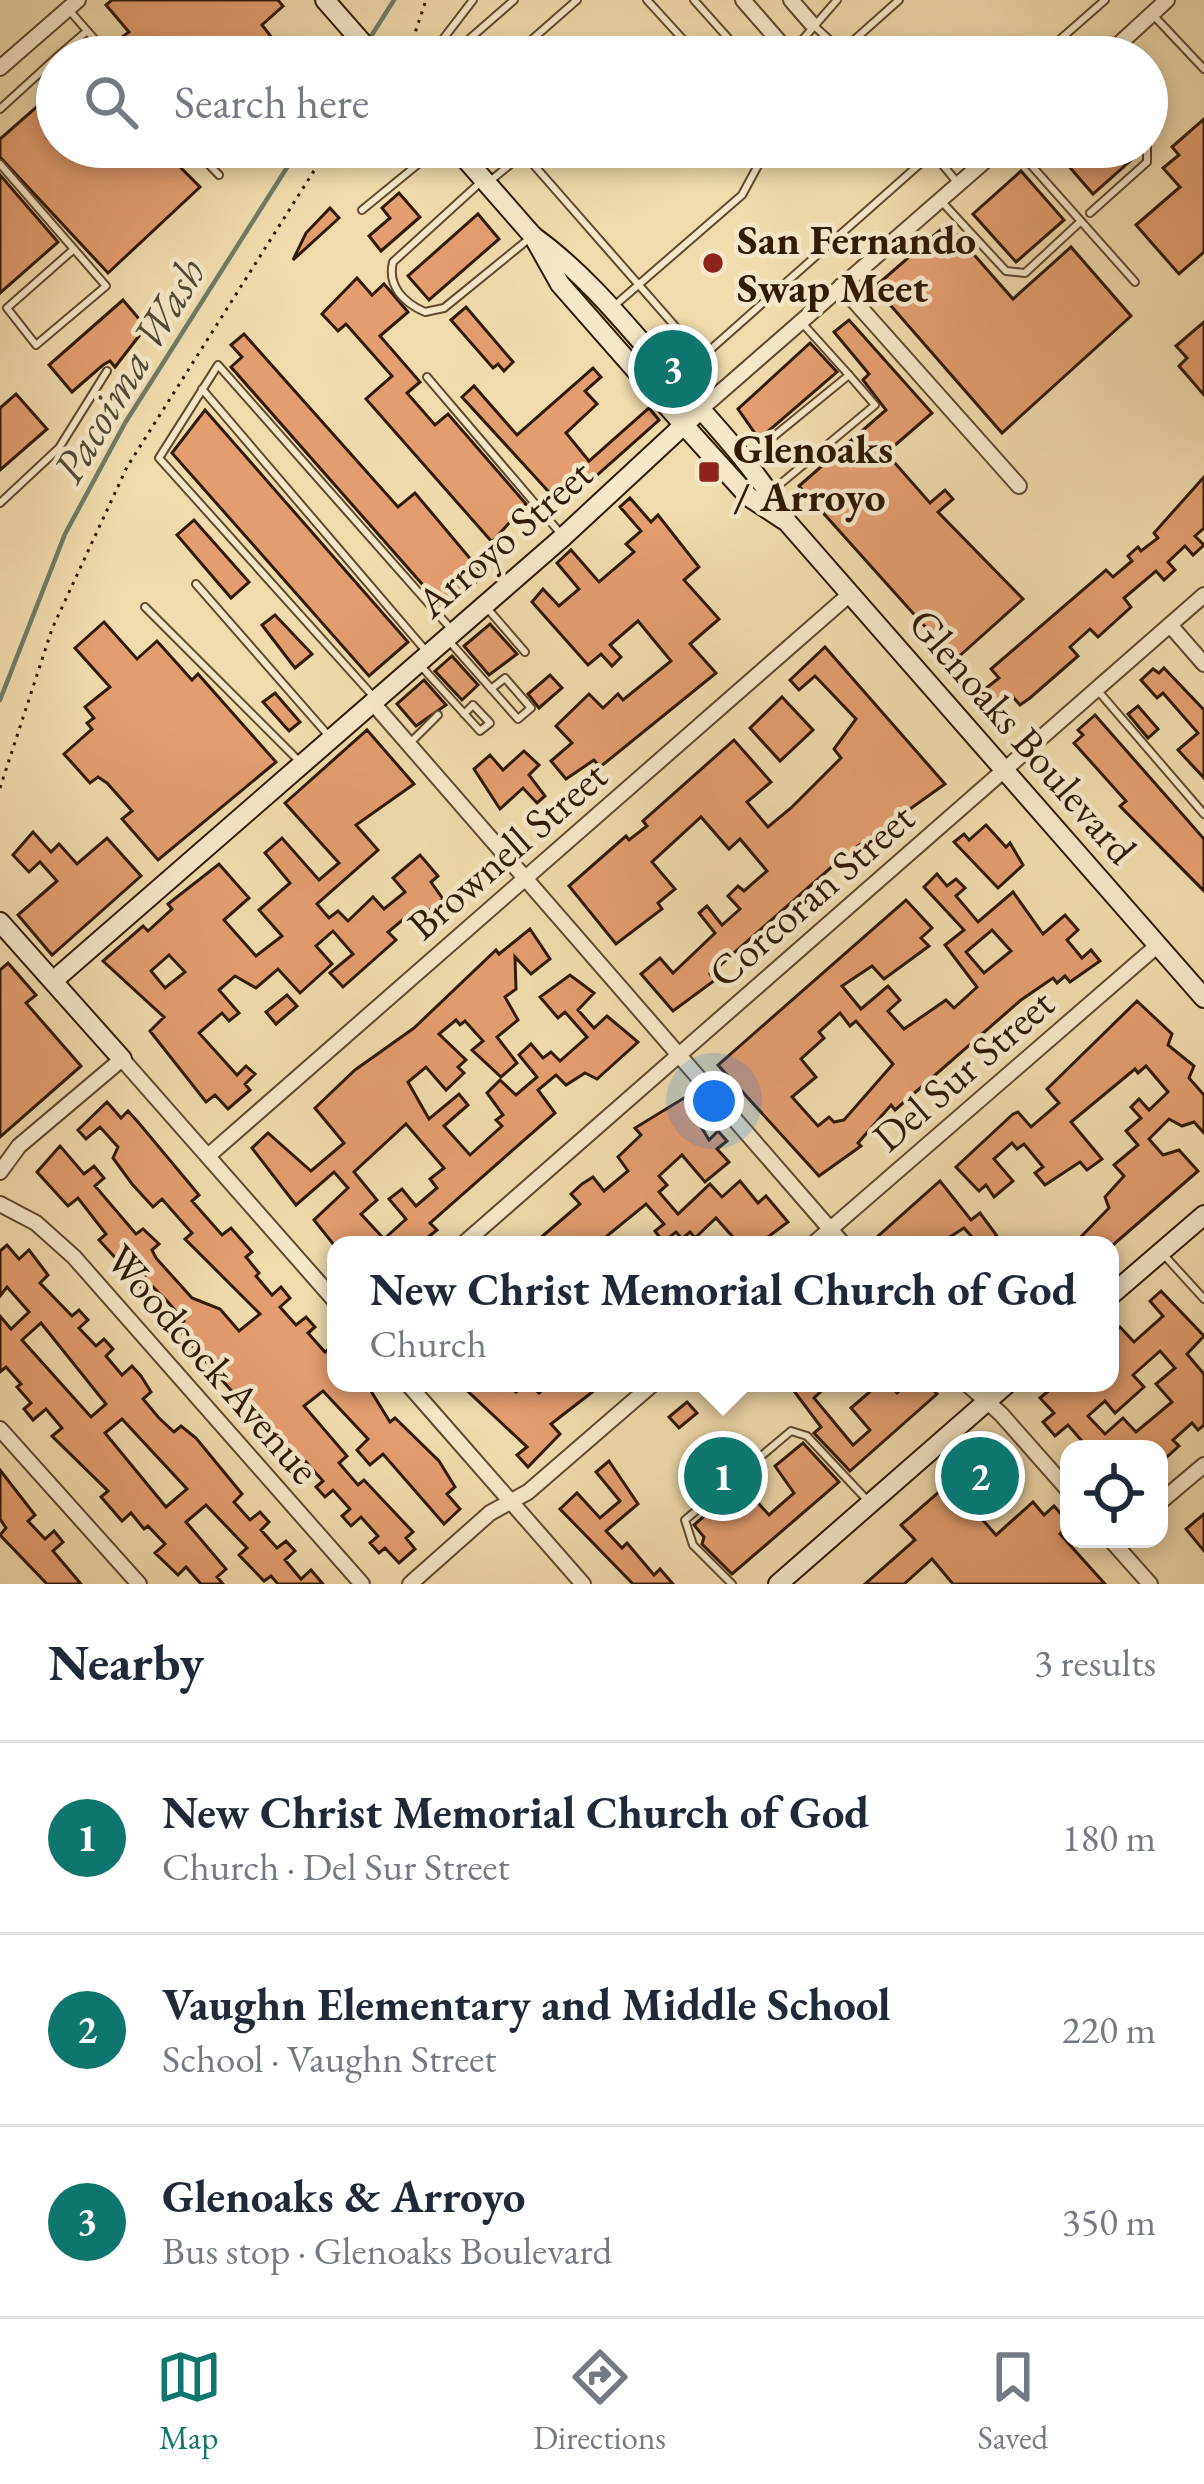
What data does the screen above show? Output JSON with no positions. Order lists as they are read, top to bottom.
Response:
{
  "streets": {
    "main road": ["Arroyo Street", "Glenoaks Boulevard"],
    "street": [
      "Brownell Street",
      "Corcoran Street",
      "Del Sur Street",
      "Woodcock Avenue"
    ]
  },
  "crossings": [
    ["Arroyo Street", "Glenoaks Boulevard"],
    ["Glenoaks Boulevard", "Brownell Street"],
    ["Glenoaks Boulevard", "Corcoran Street"],
    ["Glenoaks Boulevard", "Del Sur Street"]
  ],
  "water": ["Pacoima Wash"],
  "places": {
    "other": ["San Fernando Swap Meet"],
    "transit": ["Glenoaks / Arroyo"]
  },
  "page": {
    "search": "Search here",
    "pins": ["3", "1", "2"],
    "popup": ["New Christ Memorial Church of God", "Church"],
    "heading": ["Nearby", "3 results"],
    "list": [
      {
        "mark": "1",
        "name": "New Christ Memorial Church of God",
        "note": "Church · Del Sur Street",
        "value": "180 m"
      },
      {
        "mark": "2",
        "name": "Vaughn Elementary and Middle School",
        "note": "School · Vaughn Street",
        "value": "220 m"
      },
      {
        "mark": "3",
        "name": "Glenoaks & Arroyo",
        "note": "Bus stop · Glenoaks Boulevard",
        "value": "350 m"
      }
    ],
    "nav": ["Map", "Directions", "Saved"]
  }
}
